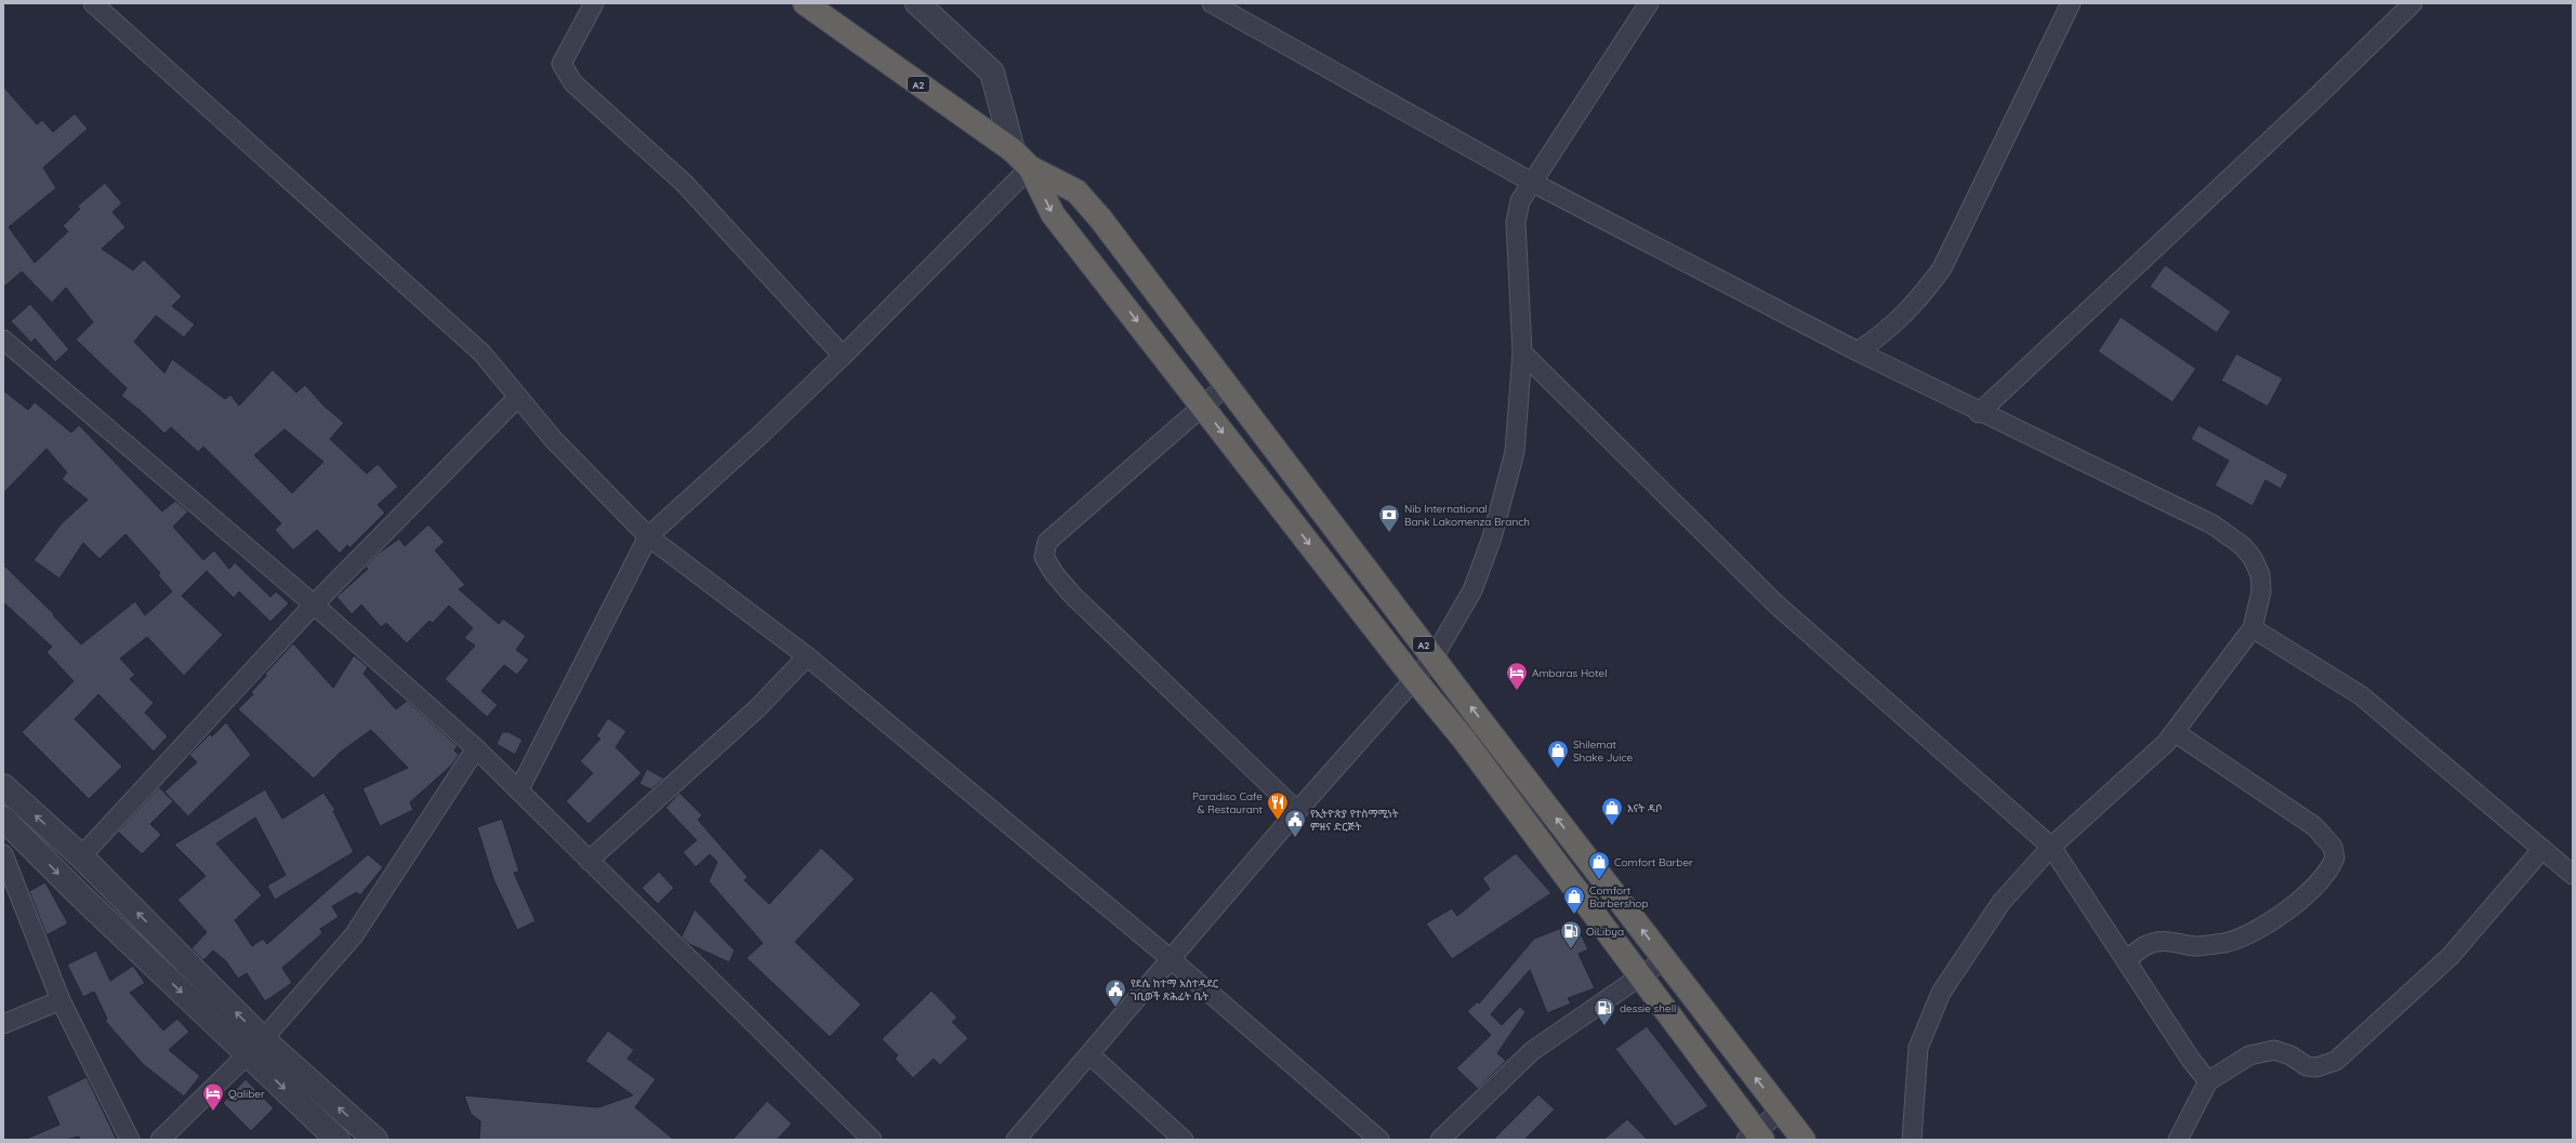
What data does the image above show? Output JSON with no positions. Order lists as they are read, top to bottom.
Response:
{
  "streets": {
    "highway": ["A2"]
  },
  "places": {
    "bank": ["Nib International Bank Lakomenza Branch"],
    "hotel": ["Ambaras Hotel", "Qaliber"],
    "shop": [
      "Shilemat Shake Juice",
      "እናት ዳቦ",
      "Comfort Barber",
      "Comfort Barbershop"
    ],
    "restaurant": ["Paradiso Cafe & Restaurant"],
    "public building": ["የኢትዮጵያ የተስማሚነት ምዘና ድርጅት", "የደሴ ከተማ አስተዳደር ገቢወች ጽሕፊት ቤት"],
    "fuel station": ["OiLibya", "dessie shell"]
  }
}
